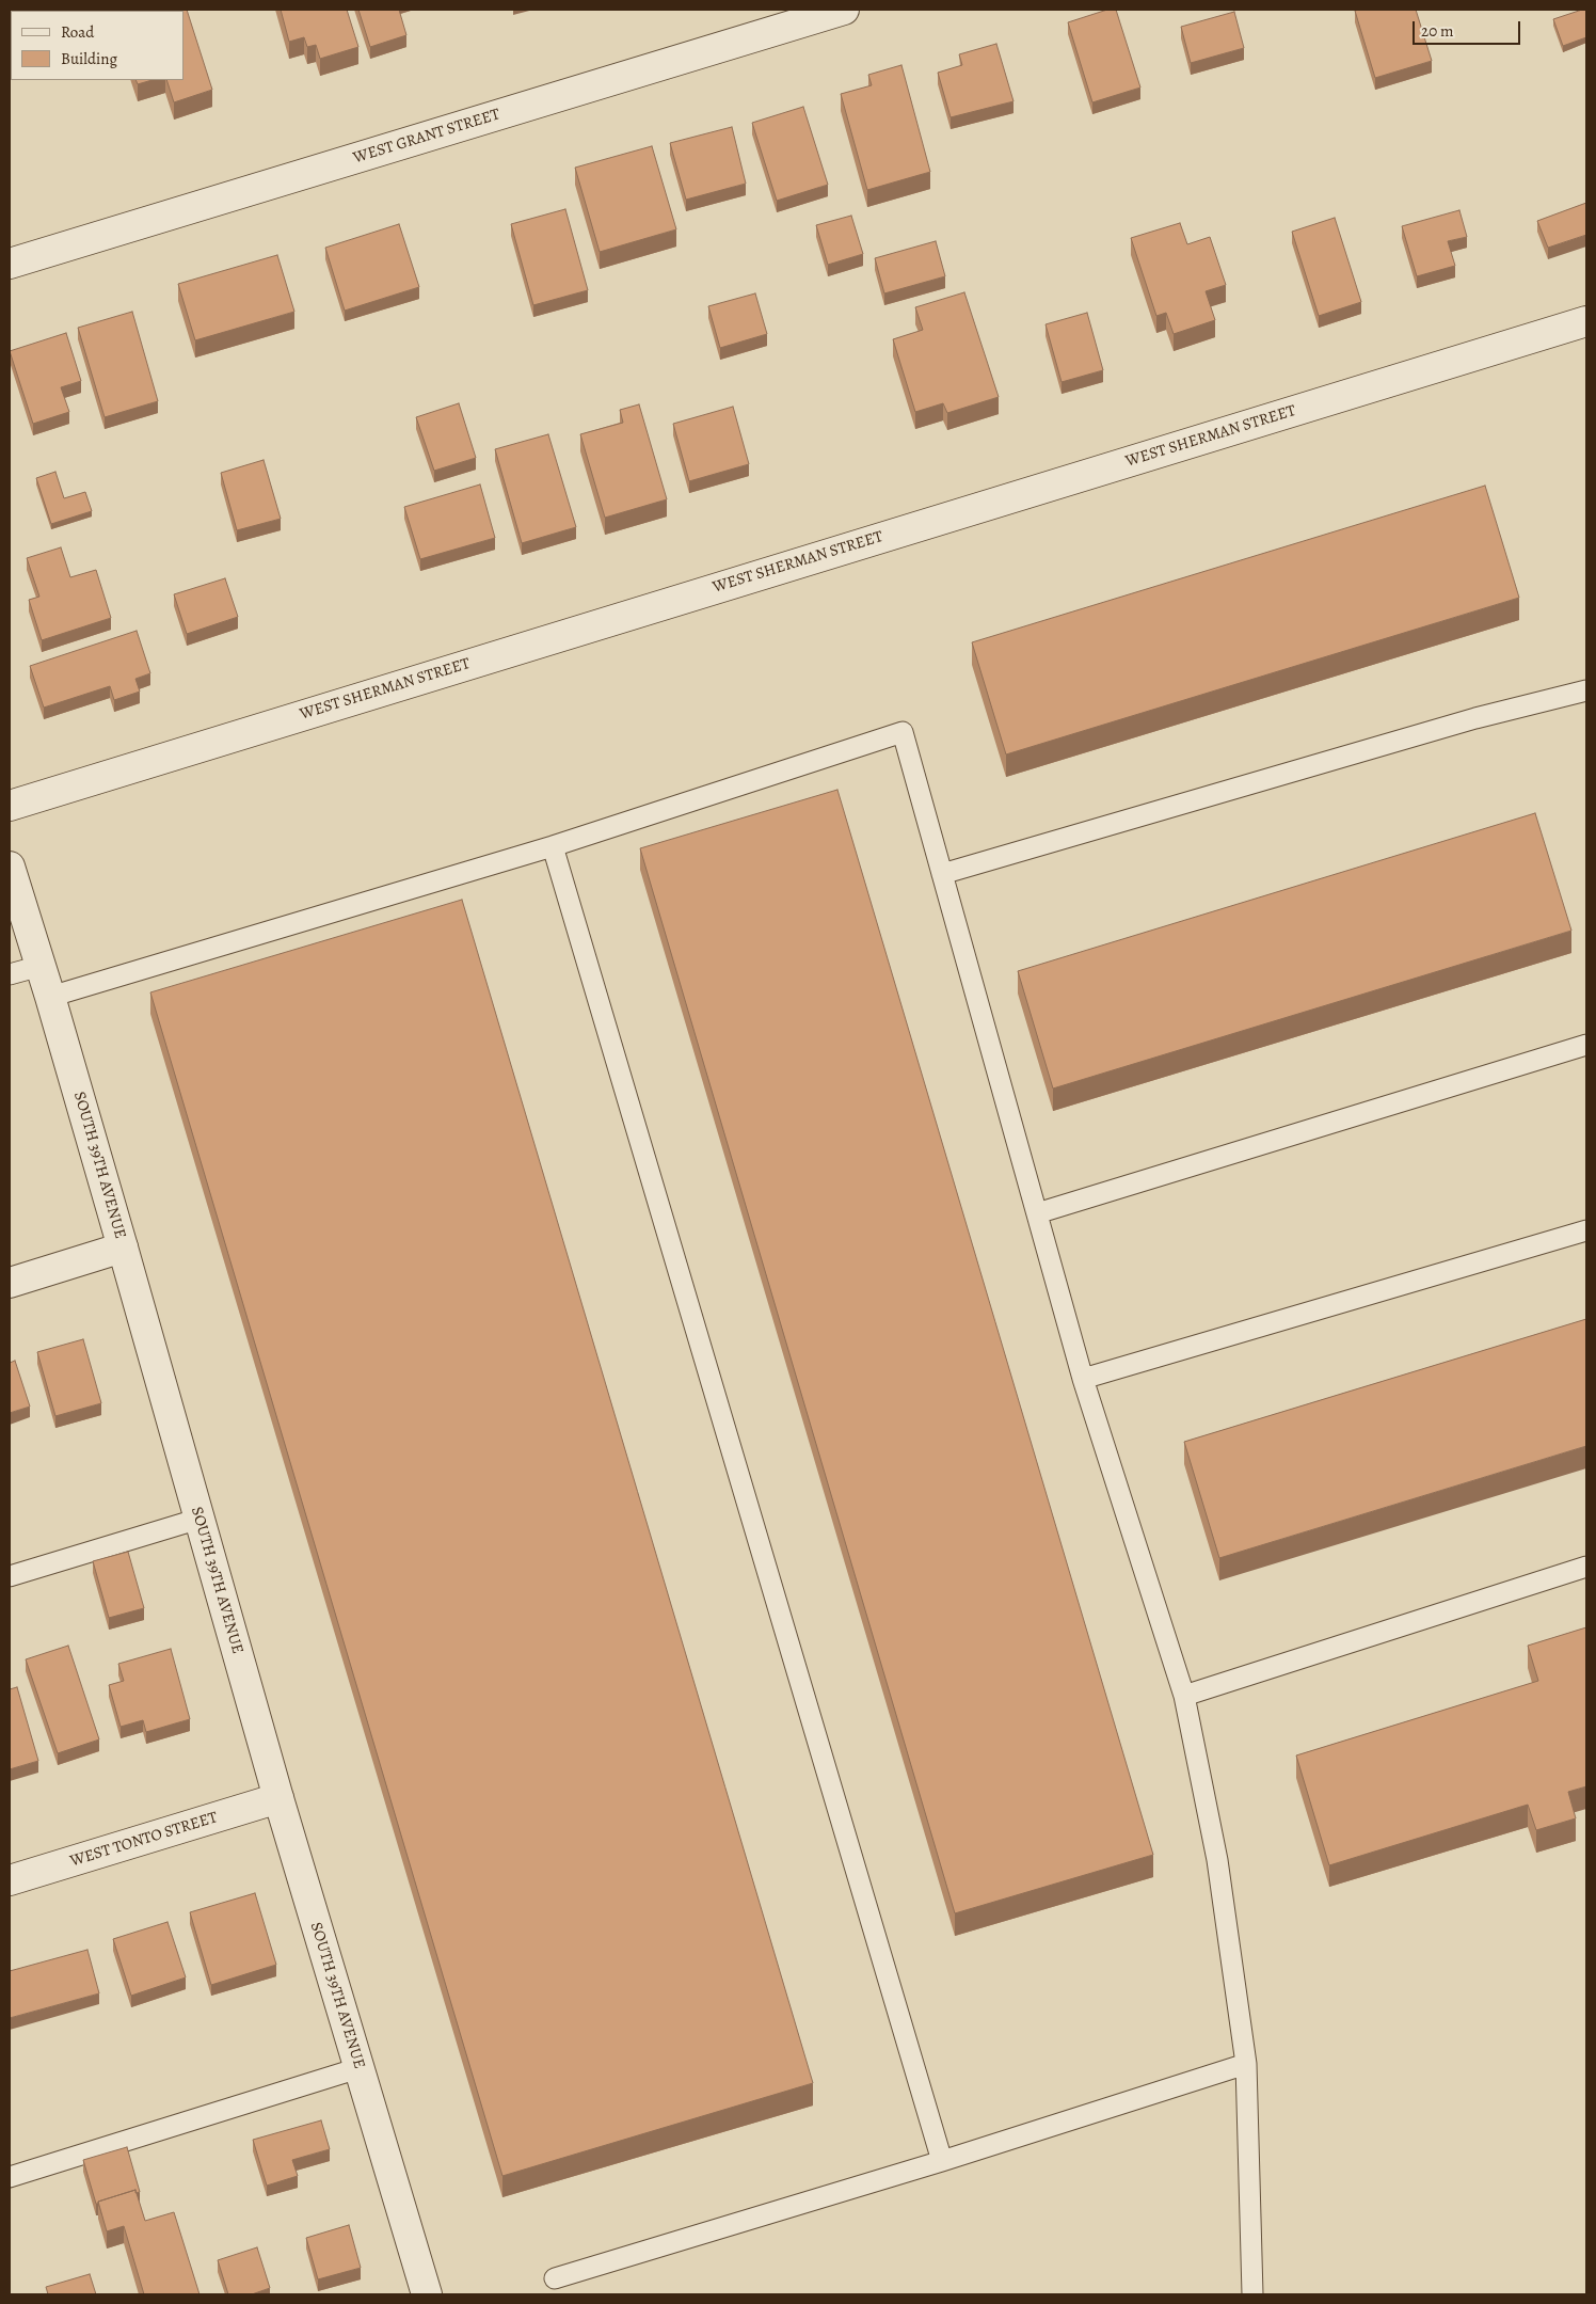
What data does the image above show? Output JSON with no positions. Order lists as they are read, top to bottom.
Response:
{
  "streets": {
    "street": [
      "WEST GRANT STREET",
      "WEST SHERMAN STREET",
      "SOUTH 39TH AVENUE",
      "WEST TONTO STREET"
    ]
  },
  "crossings": [
    ["SOUTH 39TH AVENUE", "WEST TONTO STREET"]
  ],
  "legend": ["Road", "Building"],
  "scale_bar": "20 m"
}
